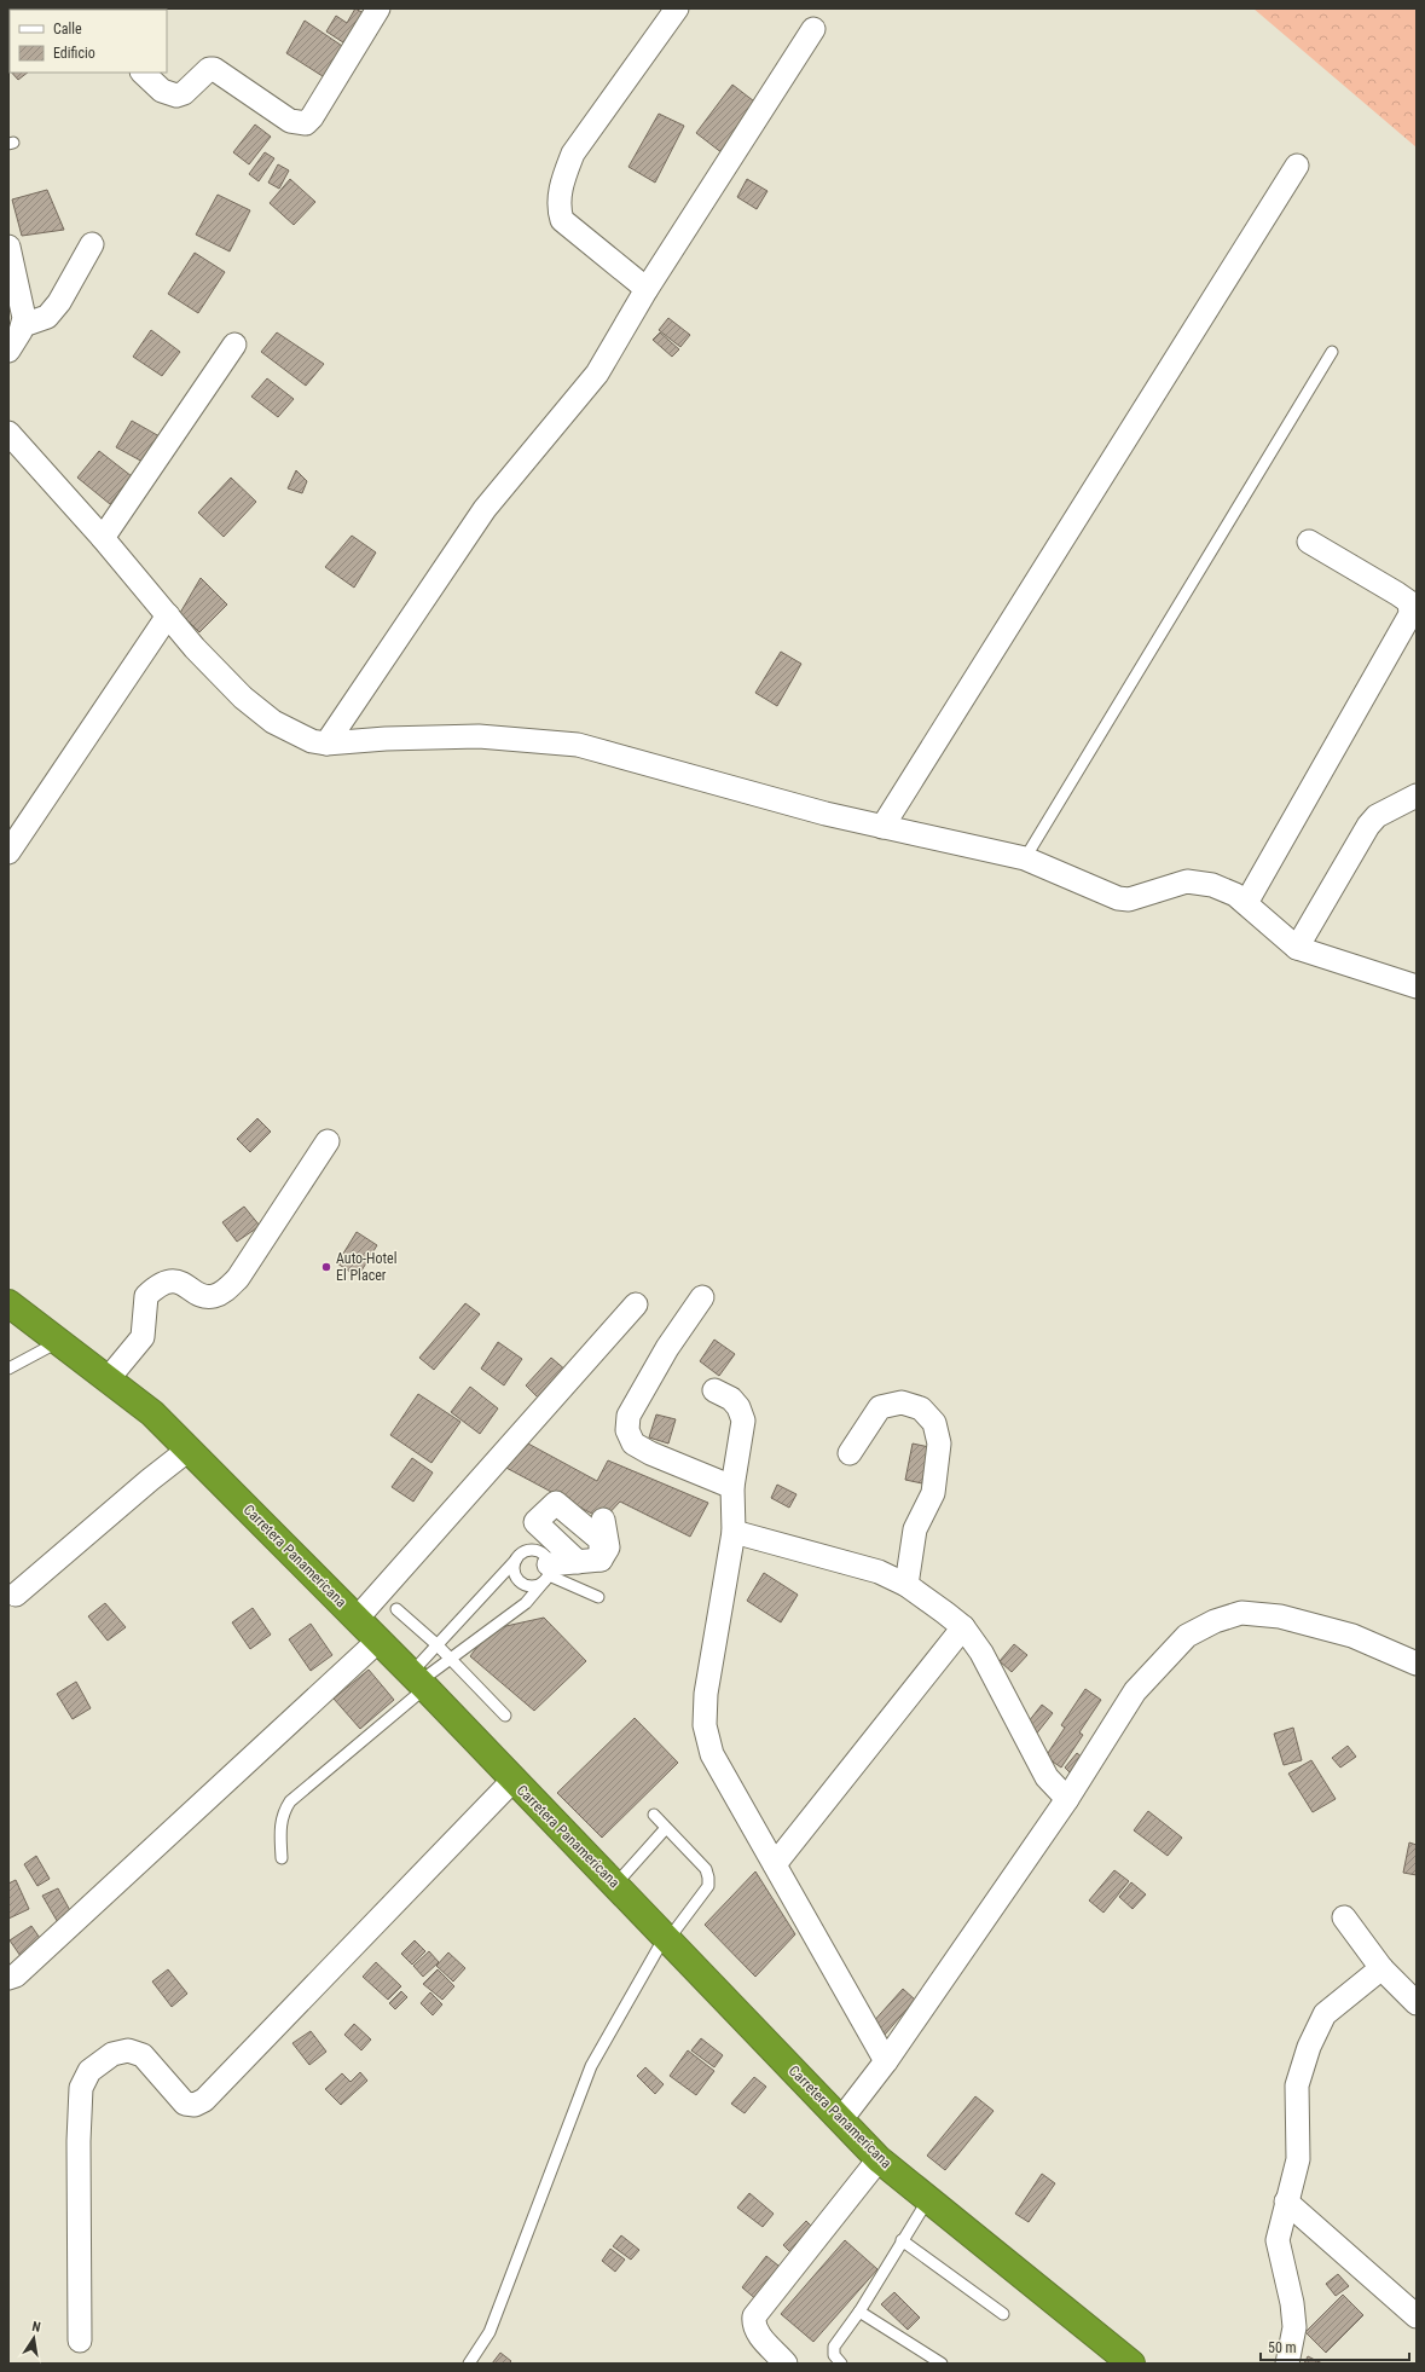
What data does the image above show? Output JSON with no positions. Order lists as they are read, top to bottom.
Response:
{
  "streets": {
    "highway": ["Carretera Panamericana"]
  },
  "places": ["Auto-Hotel El Placer"],
  "legend": ["Calle", "Edificio"],
  "scale_bar": "50 m",
  "north": "top"
}
